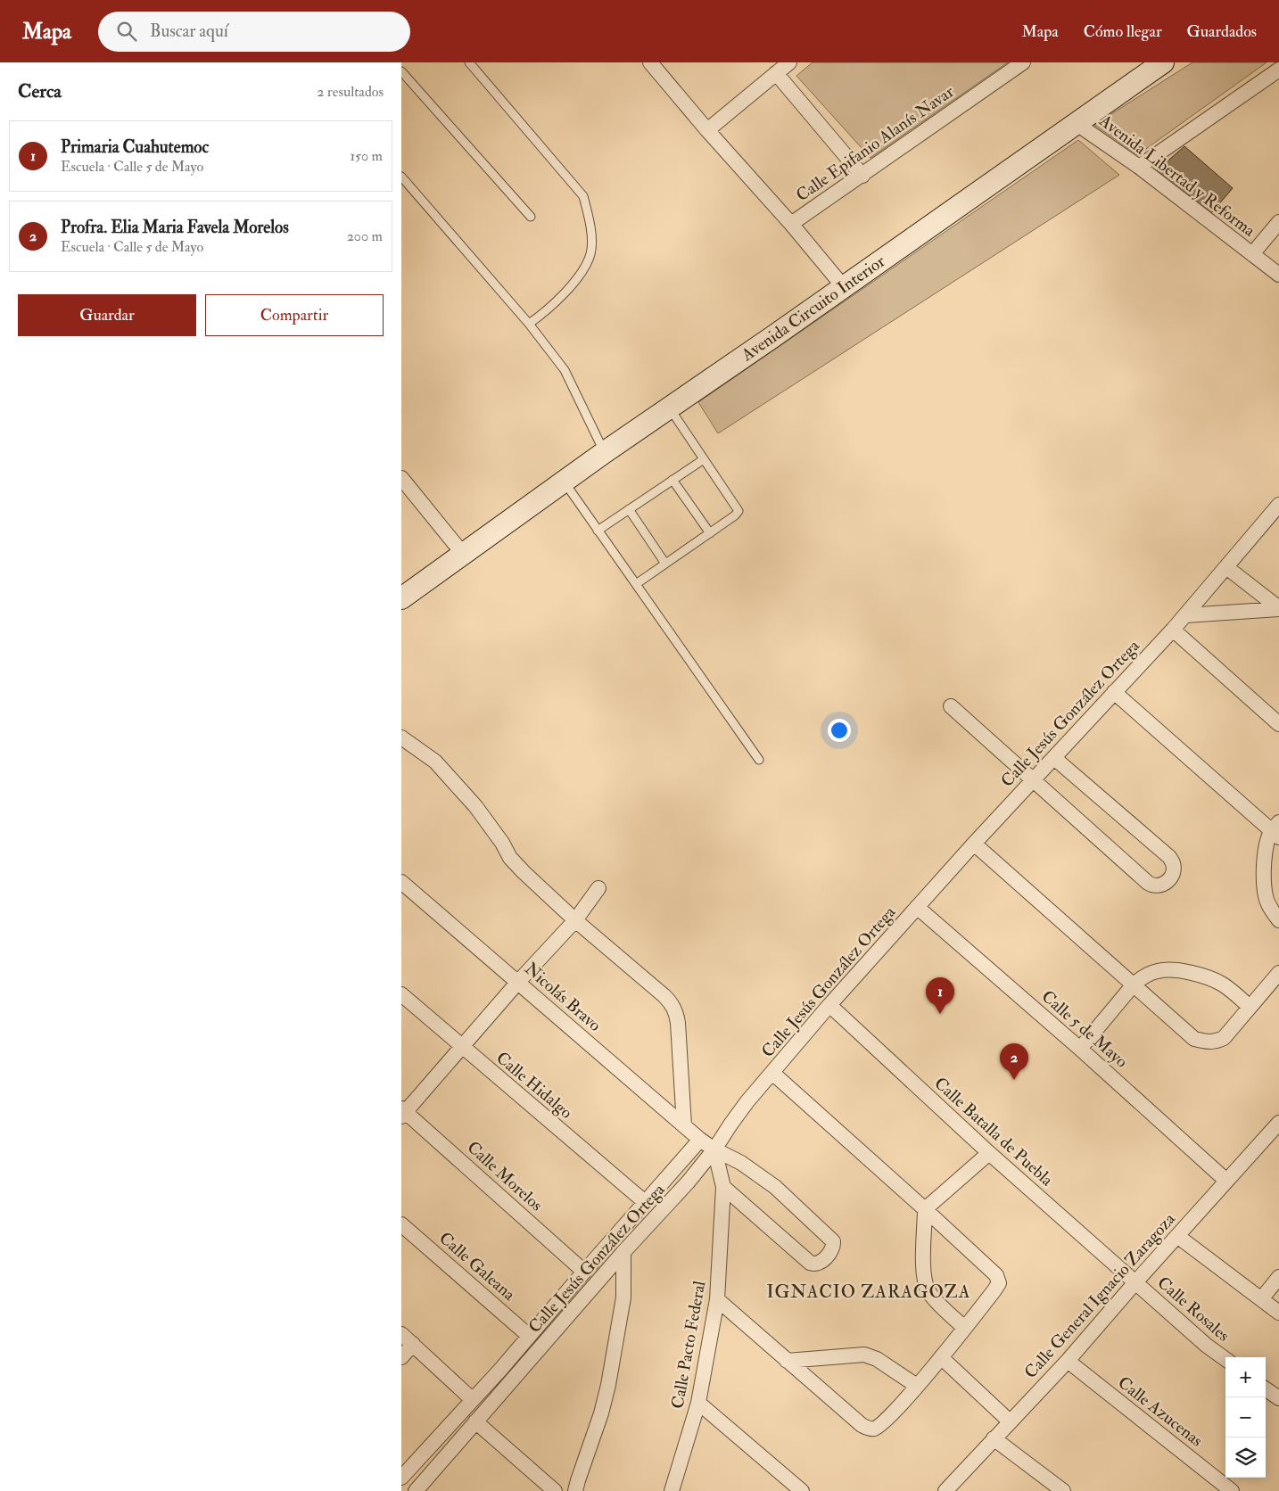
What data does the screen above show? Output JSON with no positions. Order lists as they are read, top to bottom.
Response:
{
  "streets": {
    "main road": ["Avenida Circuito Interior"],
    "street": [
      "Calle Epifanio Alanís Navar",
      "Avenida Libertad y Reforma",
      "Calle Jesús González Ortega",
      "Nicolás Bravo",
      "Calle 5 de Mayo",
      "Calle Hidalgo",
      "Calle Batalla de Puebla",
      "Calle Morelos",
      "Calle Galeana",
      "Calle General Ignacio Zaragoza",
      "Calle Rosales",
      "Calle Pacto Federal",
      "Calle Azucenas"
    ]
  },
  "crossings": [
    ["Avenida Libertad y Reforma", "Avenida Circuito Interior"],
    ["Calle Jesús González Ortega", "Nicolás Bravo"],
    ["Calle Jesús González Ortega", "Calle 5 de Mayo"],
    ["Calle Jesús González Ortega", "Calle Hidalgo"],
    ["Calle Jesús González Ortega", "Calle Batalla de Puebla"],
    ["Calle Jesús González Ortega", "Calle Morelos"],
    ["Calle Jesús González Ortega", "Calle Galeana"],
    ["Calle Jesús González Ortega", "Calle Pacto Federal"],
    ["Nicolás Bravo", "Calle Pacto Federal"],
    ["Calle 5 de Mayo", "Calle General Ignacio Zaragoza"],
    ["Calle Batalla de Puebla", "Calle General Ignacio Zaragoza"],
    ["Calle Batalla de Puebla", "Calle Rosales"],
    ["Calle General Ignacio Zaragoza", "Calle Rosales"],
    ["Calle General Ignacio Zaragoza", "Calle Azucenas"]
  ],
  "districts": ["IGNACIO ZARAGOZA"],
  "page": {
    "header": "Mapa",
    "search": "Buscar aquí",
    "nav": ["Mapa", "Cómo llegar", "Guardados"],
    "heading": ["Cerca", "2 resultados"],
    "list": [
      {
        "mark": "1",
        "name": "Primaria Cuahutemoc",
        "note": "Escuela · Calle 5 de Mayo",
        "value": "150 m"
      },
      {
        "mark": "2",
        "name": "Profra. Elia Maria Favela Morelos",
        "note": "Escuela · Calle 5 de Mayo",
        "value": "200 m"
      }
    ],
    "buttons": ["Guardar", "Compartir"],
    "pins": ["1", "2"],
    "map_buttons": ["+", "−"]
  }
}
